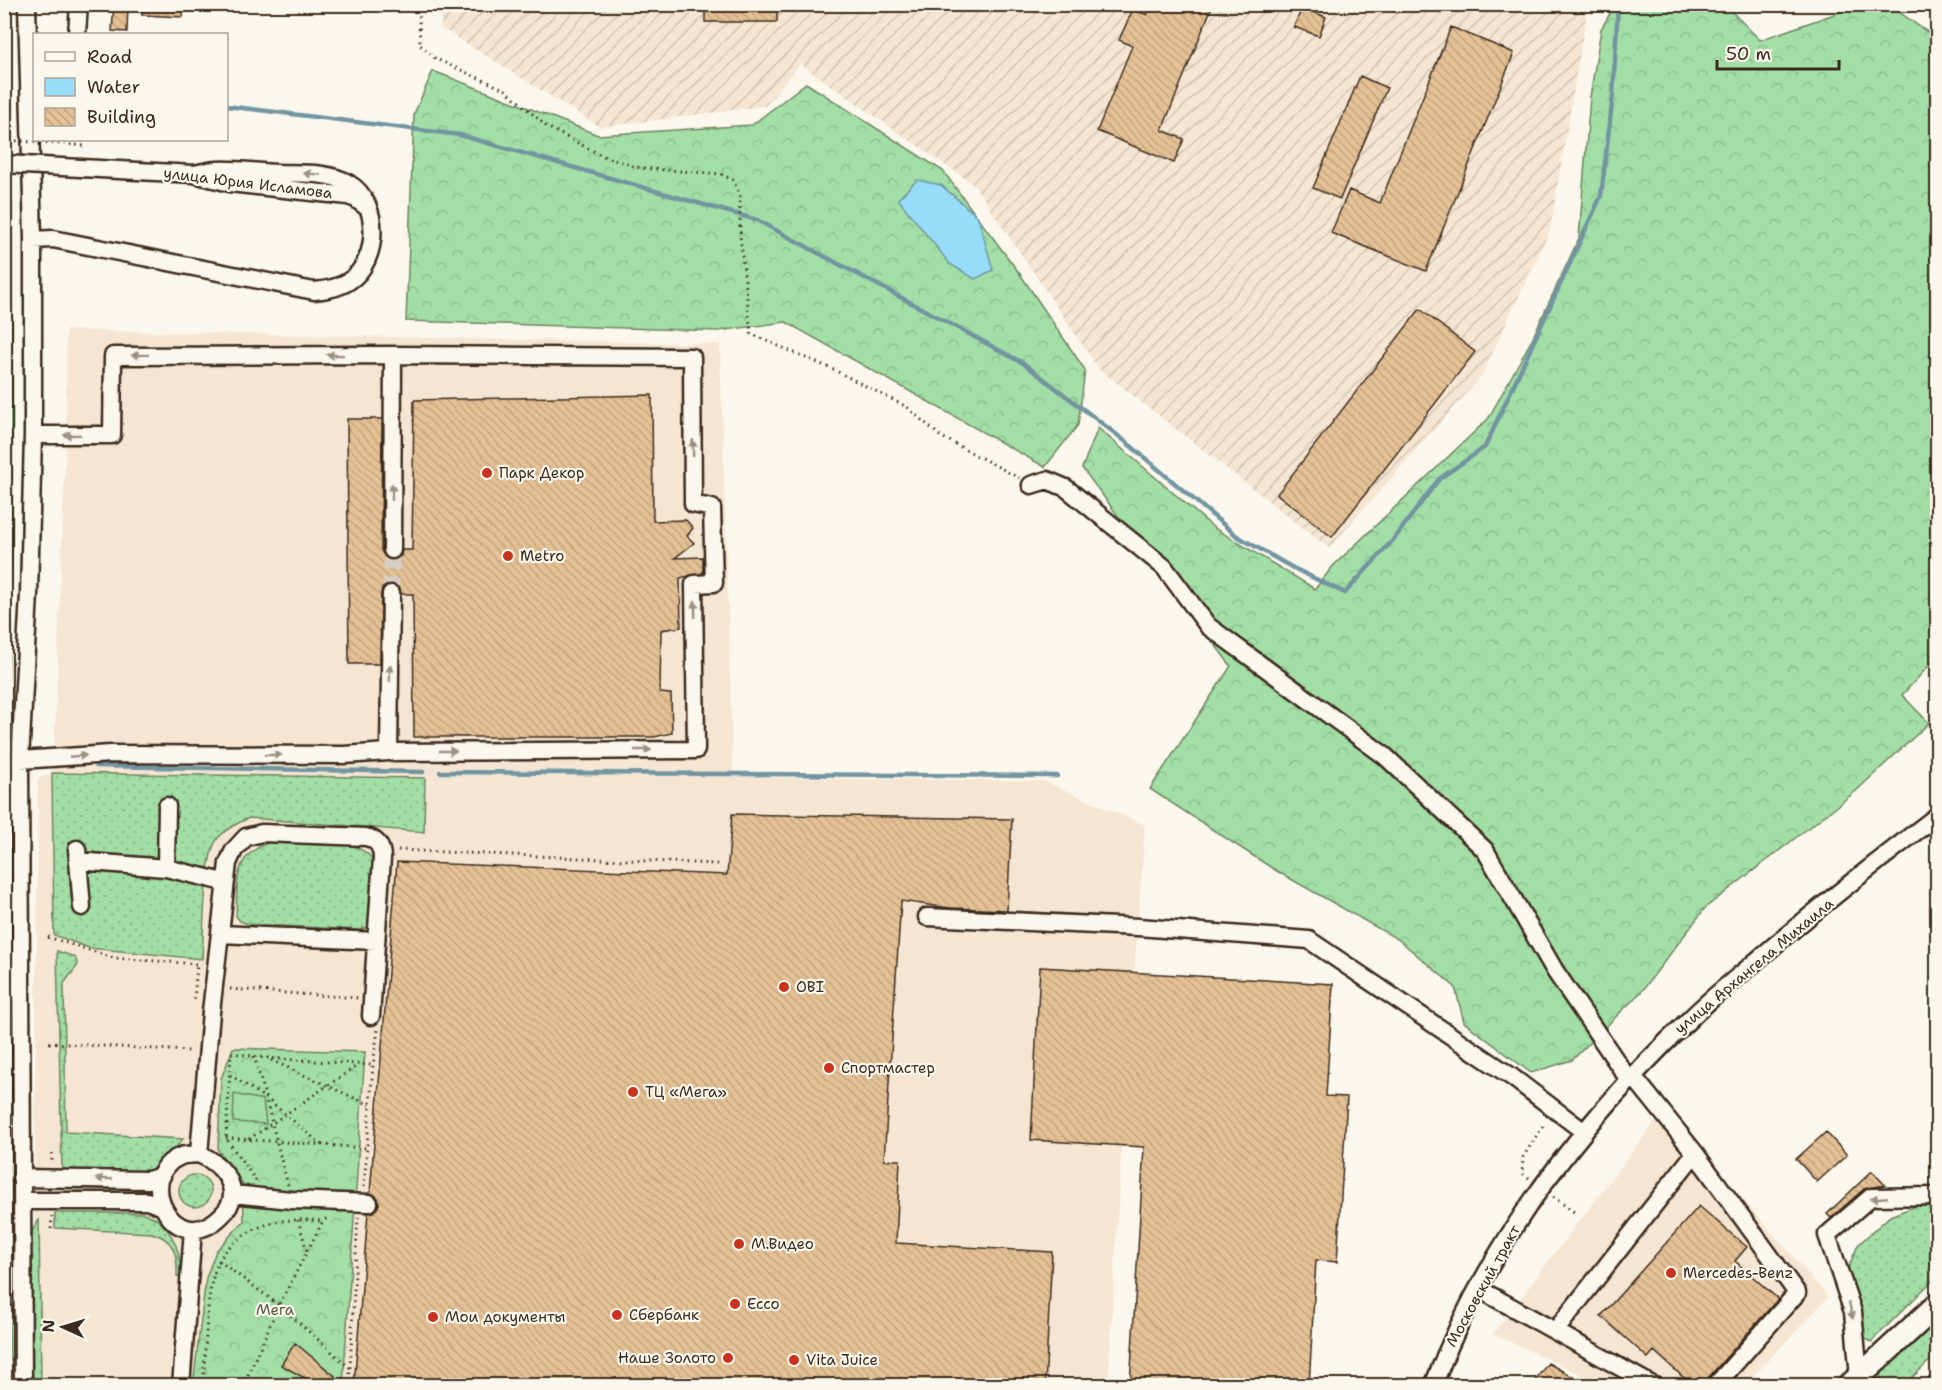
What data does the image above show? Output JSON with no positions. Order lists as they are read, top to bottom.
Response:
{
  "streets": {
    "street": ["улица Юрия Исламова", "улица Архангела Михаила", "Московский тракт"]
  },
  "crossings": [
    ["улица Архангела Михаила", "Московский тракт"]
  ],
  "parks": ["Мега"],
  "places": [
    "Парк Декор",
    "Metro",
    "OBI",
    "Спортмастер",
    "ТЦ «Мега»",
    "М.Видео",
    "Mercedes-Benz",
    "Ecco",
    "Сбербанк",
    "Мои документы",
    "Наше Золото",
    "Vita Juice"
  ],
  "legend": ["Road", "Water", "Building"],
  "scale_bar": "50 m",
  "north": "left"
}
